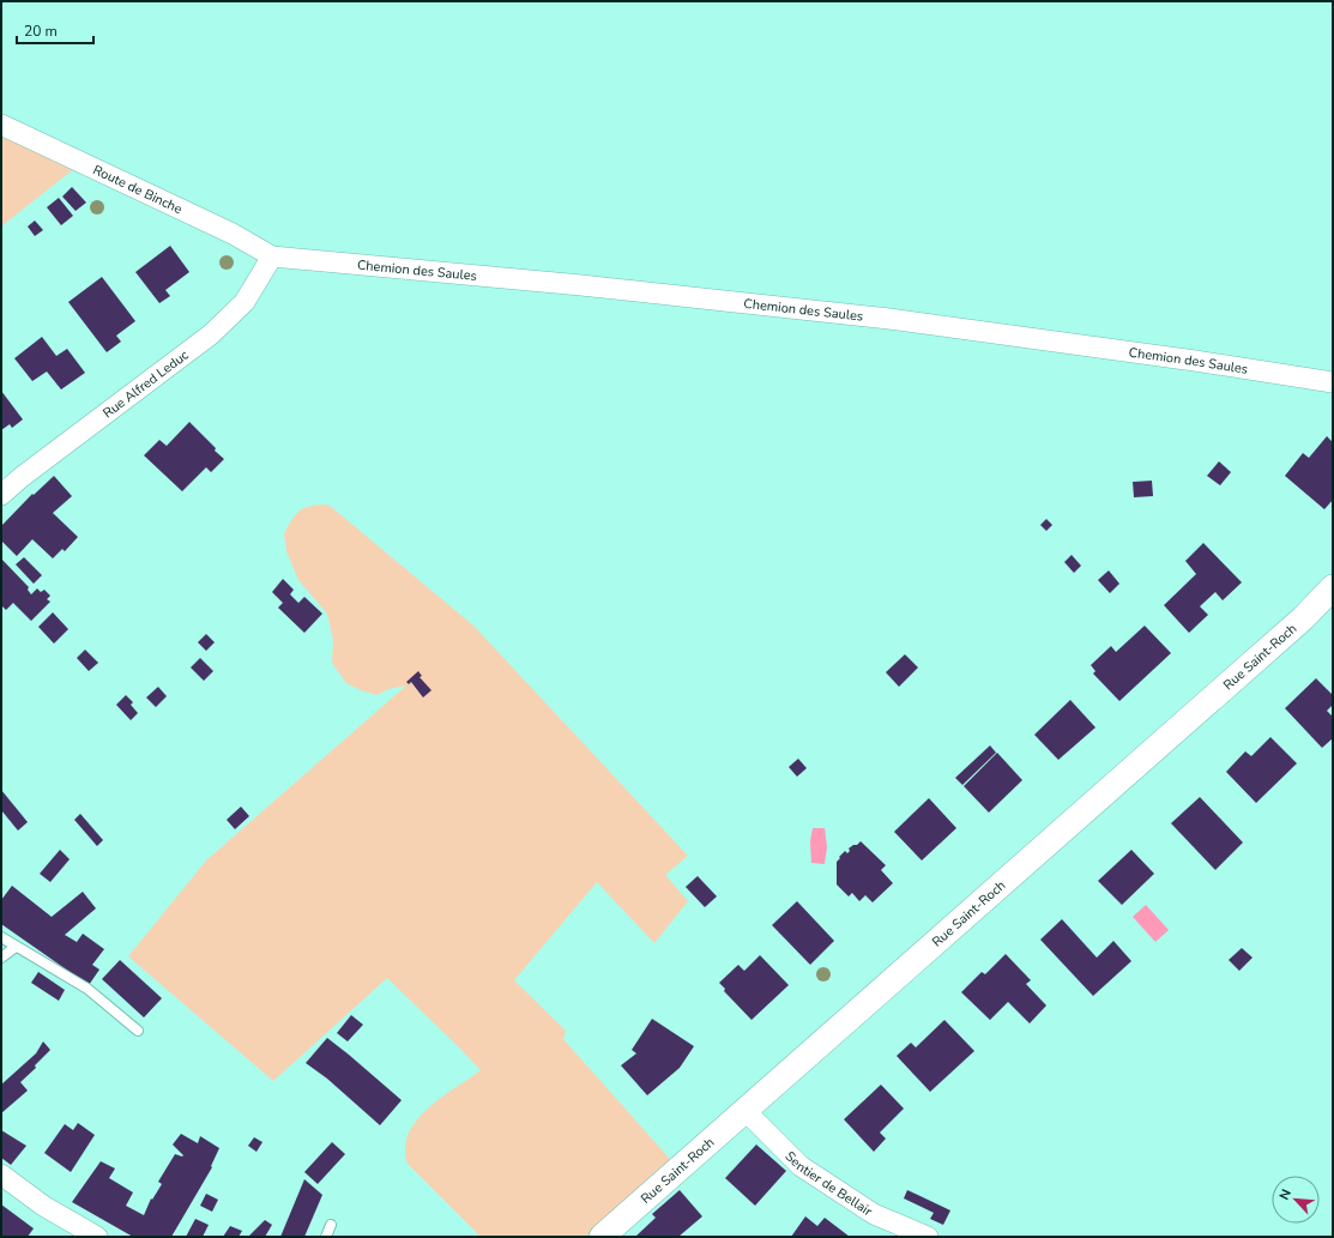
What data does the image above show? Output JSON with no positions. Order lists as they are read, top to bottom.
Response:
{
  "streets": {
    "street": [
      "Route de Binche",
      "Chemion des Saules",
      "Rue Alfred Leduc",
      "Rue Saint-Roch",
      "Sentier de Bellair"
    ]
  },
  "crossings": [
    ["Route de Binche", "Chemion des Saules"],
    ["Route de Binche", "Rue Alfred Leduc"],
    ["Chemion des Saules", "Rue Alfred Leduc"],
    ["Rue Saint-Roch", "Sentier de Bellair"]
  ],
  "scale_bar": "20 m",
  "north": "top left"
}
